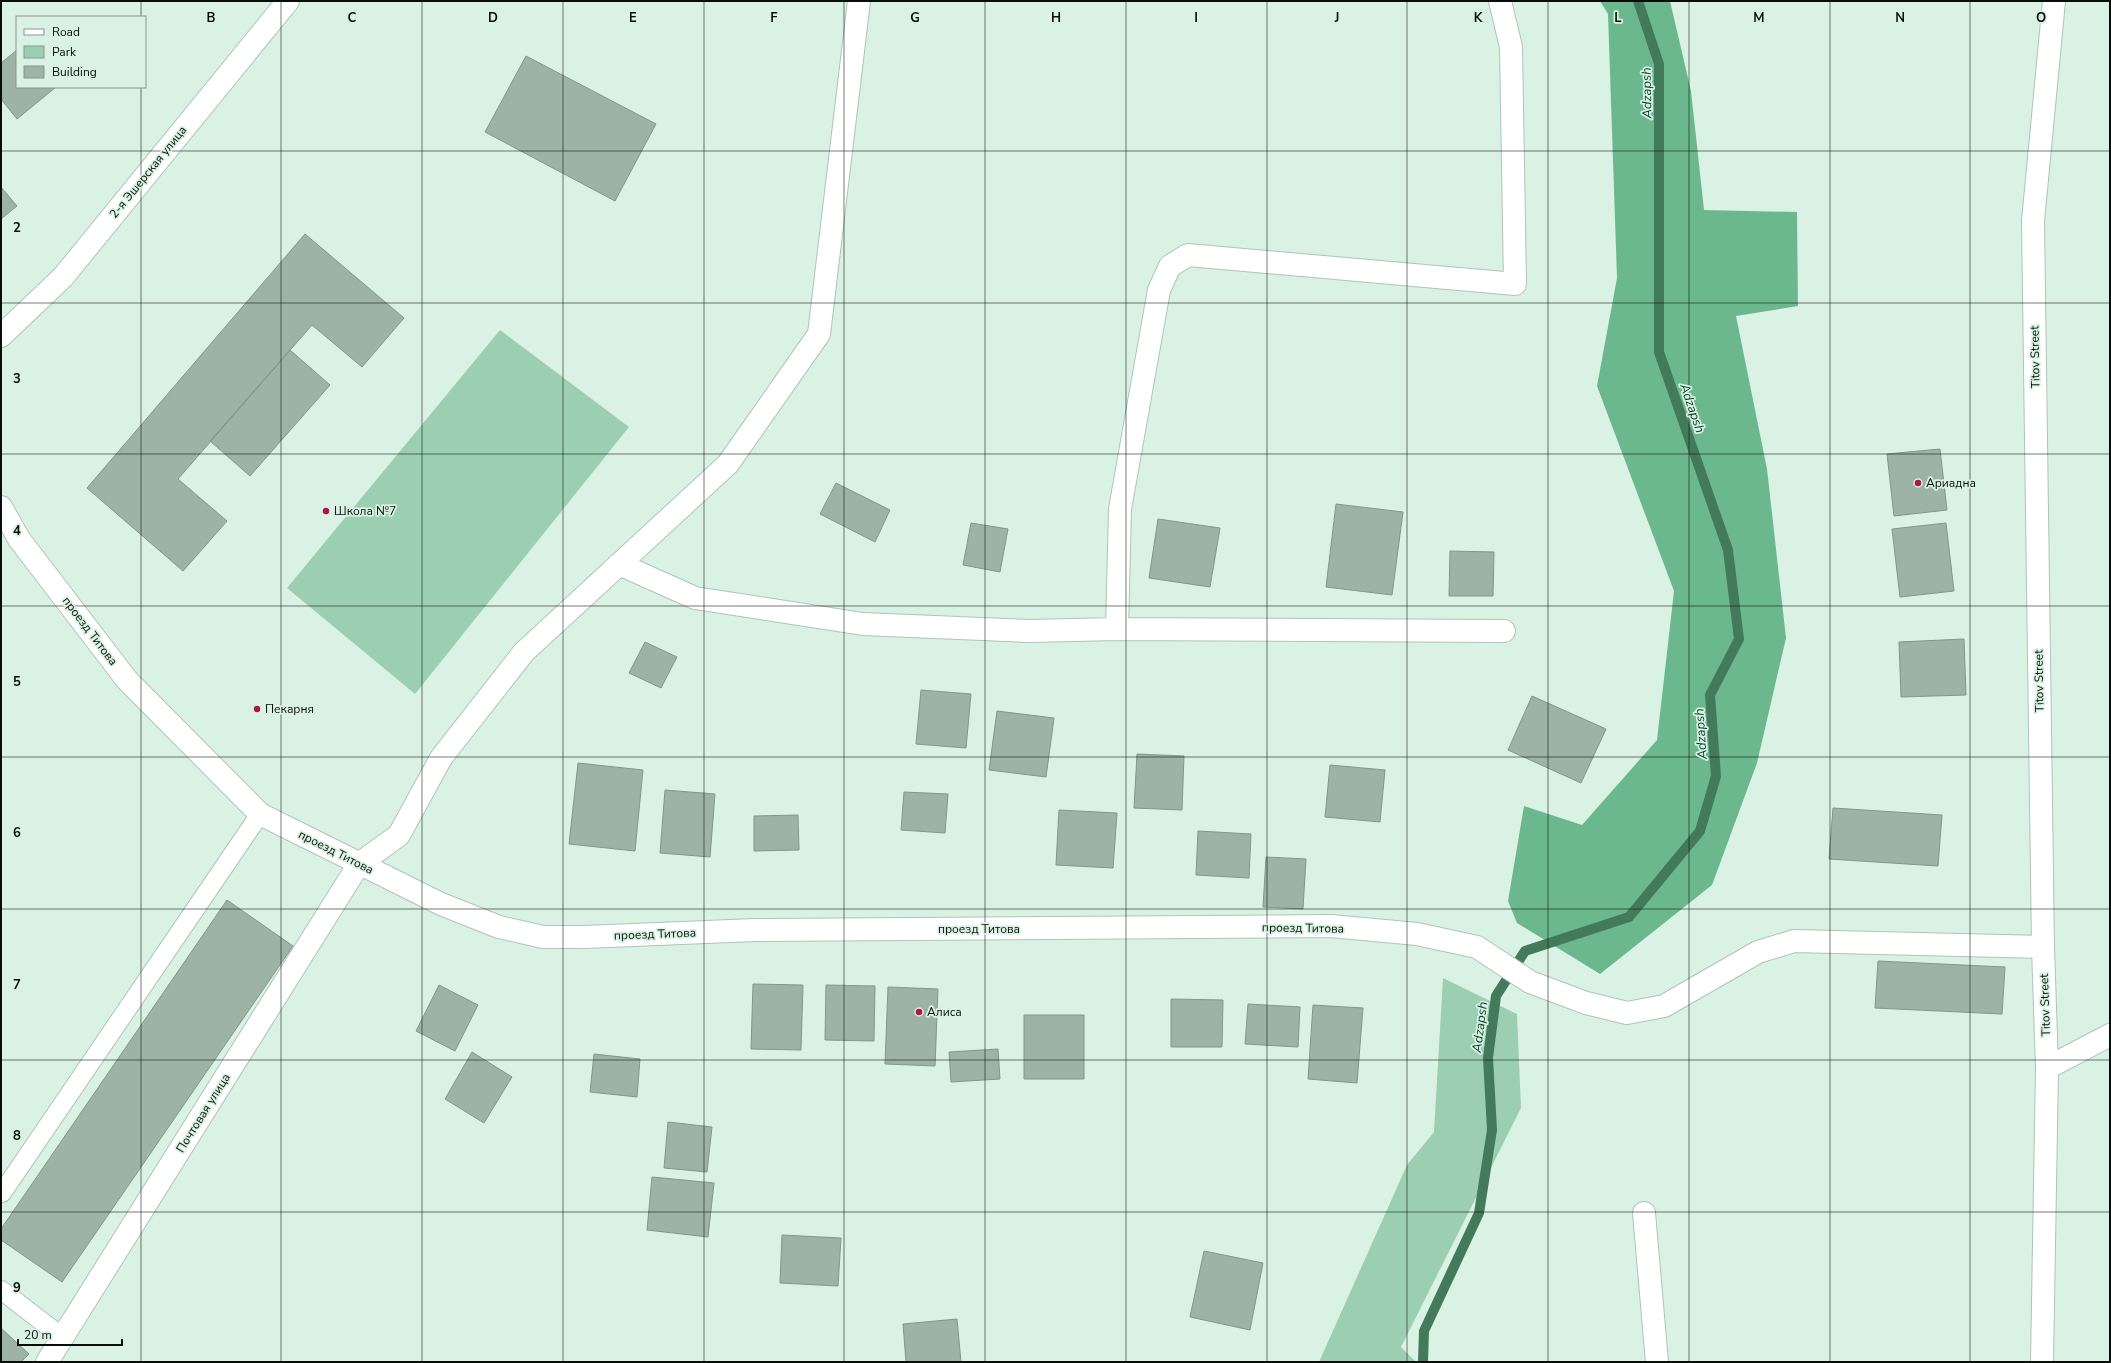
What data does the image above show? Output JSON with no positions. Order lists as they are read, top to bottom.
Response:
{
  "streets": {
    "street": [
      "2-я Эшерская улица",
      "Titov Street",
      "проезд Титова",
      "Почтовая улица"
    ]
  },
  "crossings": [
    ["Titov Street", "проезд Титова"],
    ["проезд Титова", "Почтовая улица"]
  ],
  "water": ["Adzapsh"],
  "places": [
    "Ариадна",
    "Школа №7",
    "Пекарня",
    "Алиса"
  ],
  "legend": ["Road", "Park", "Building"],
  "scale_bar": "20 m",
  "grid": {
    "columns": [
      "B",
      "C",
      "D",
      "E",
      "F",
      "G",
      "H",
      "I",
      "J",
      "K",
      "L",
      "M",
      "N",
      "O"
    ],
    "rows": [
      "2",
      "3",
      "4",
      "5",
      "6",
      "7",
      "8",
      "9"
    ]
  }
}
